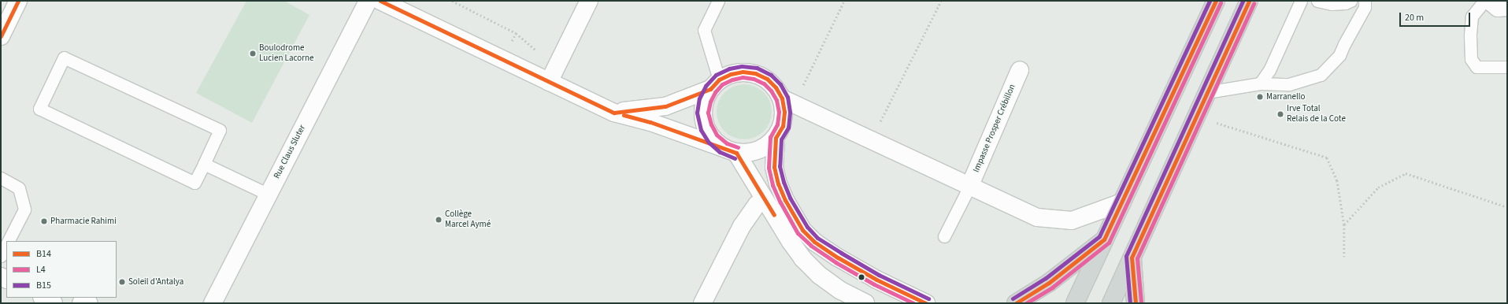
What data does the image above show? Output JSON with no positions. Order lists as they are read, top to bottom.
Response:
{
  "streets": {
    "street": ["Impasse Prosper Crébillon", "Rue Claus Sluter"]
  },
  "places": [
    "Boulodrome Lucien Lacorne",
    "Marranello",
    "Irve Total Relais de la Cote",
    "Collège Marcel Aymé",
    "Pharmacie Rahimi",
    "Soleil d'Antalya"
  ],
  "lines": ["transit line B14", "transit line B15", "transit line L4"],
  "legend": ["B14", "L4", "B15"],
  "scale_bar": "20 m"
}
